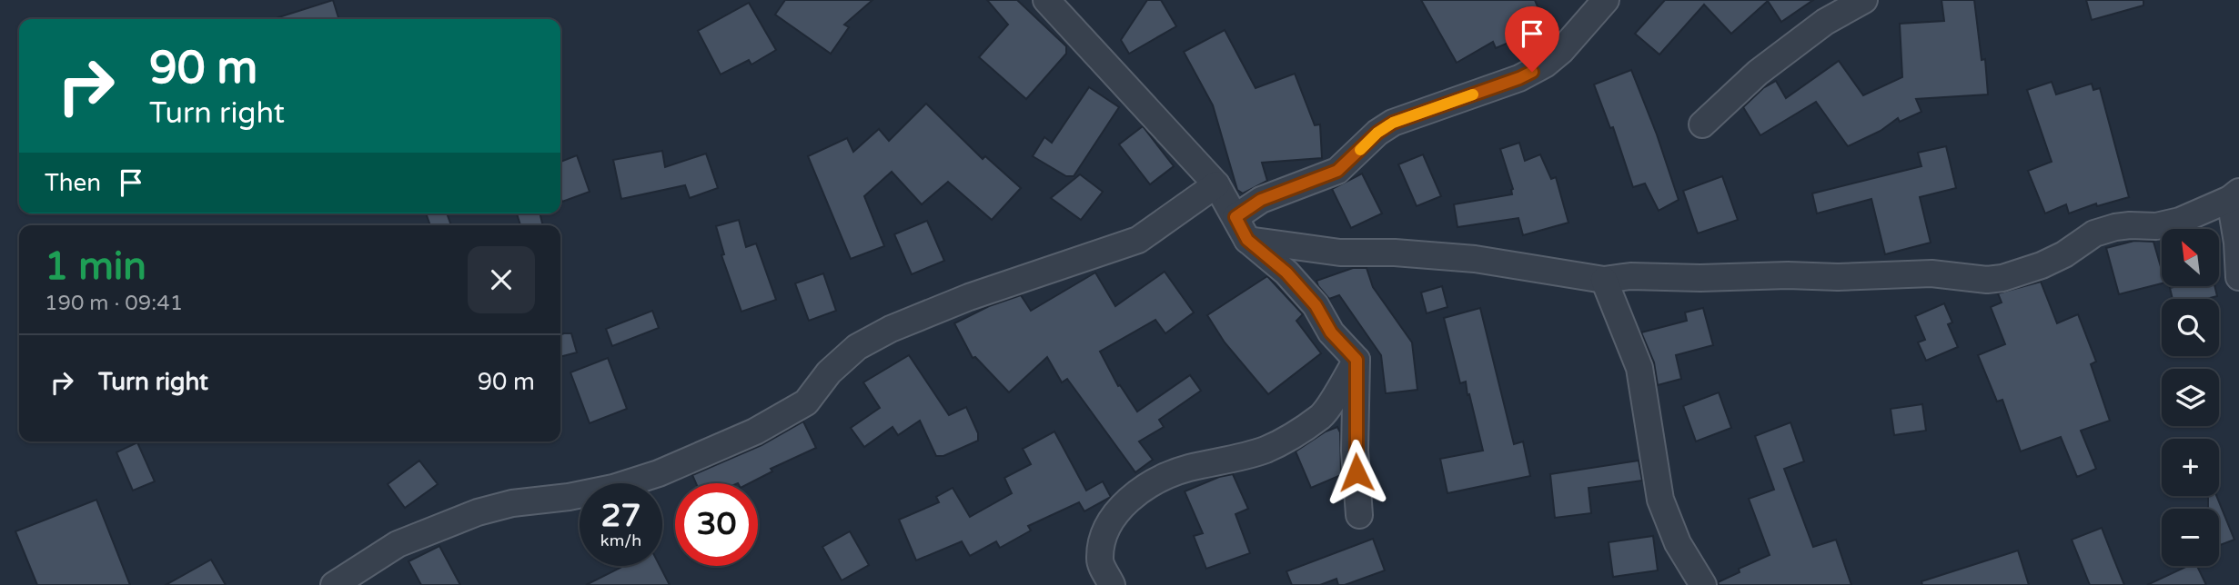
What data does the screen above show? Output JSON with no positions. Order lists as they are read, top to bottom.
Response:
{
  "north": "top left",
  "page": {
    "turn": ["90 m", "Turn right"],
    "then": "Then",
    "heading": ["1 min", "190 m · 09:41"],
    "map_buttons": ["+", "−"],
    "list": [
      {
        "name": "Turn right",
        "value": "90 m"
      }
    ],
    "speed": "27 km/h",
    "limit": "30"
  }
}
